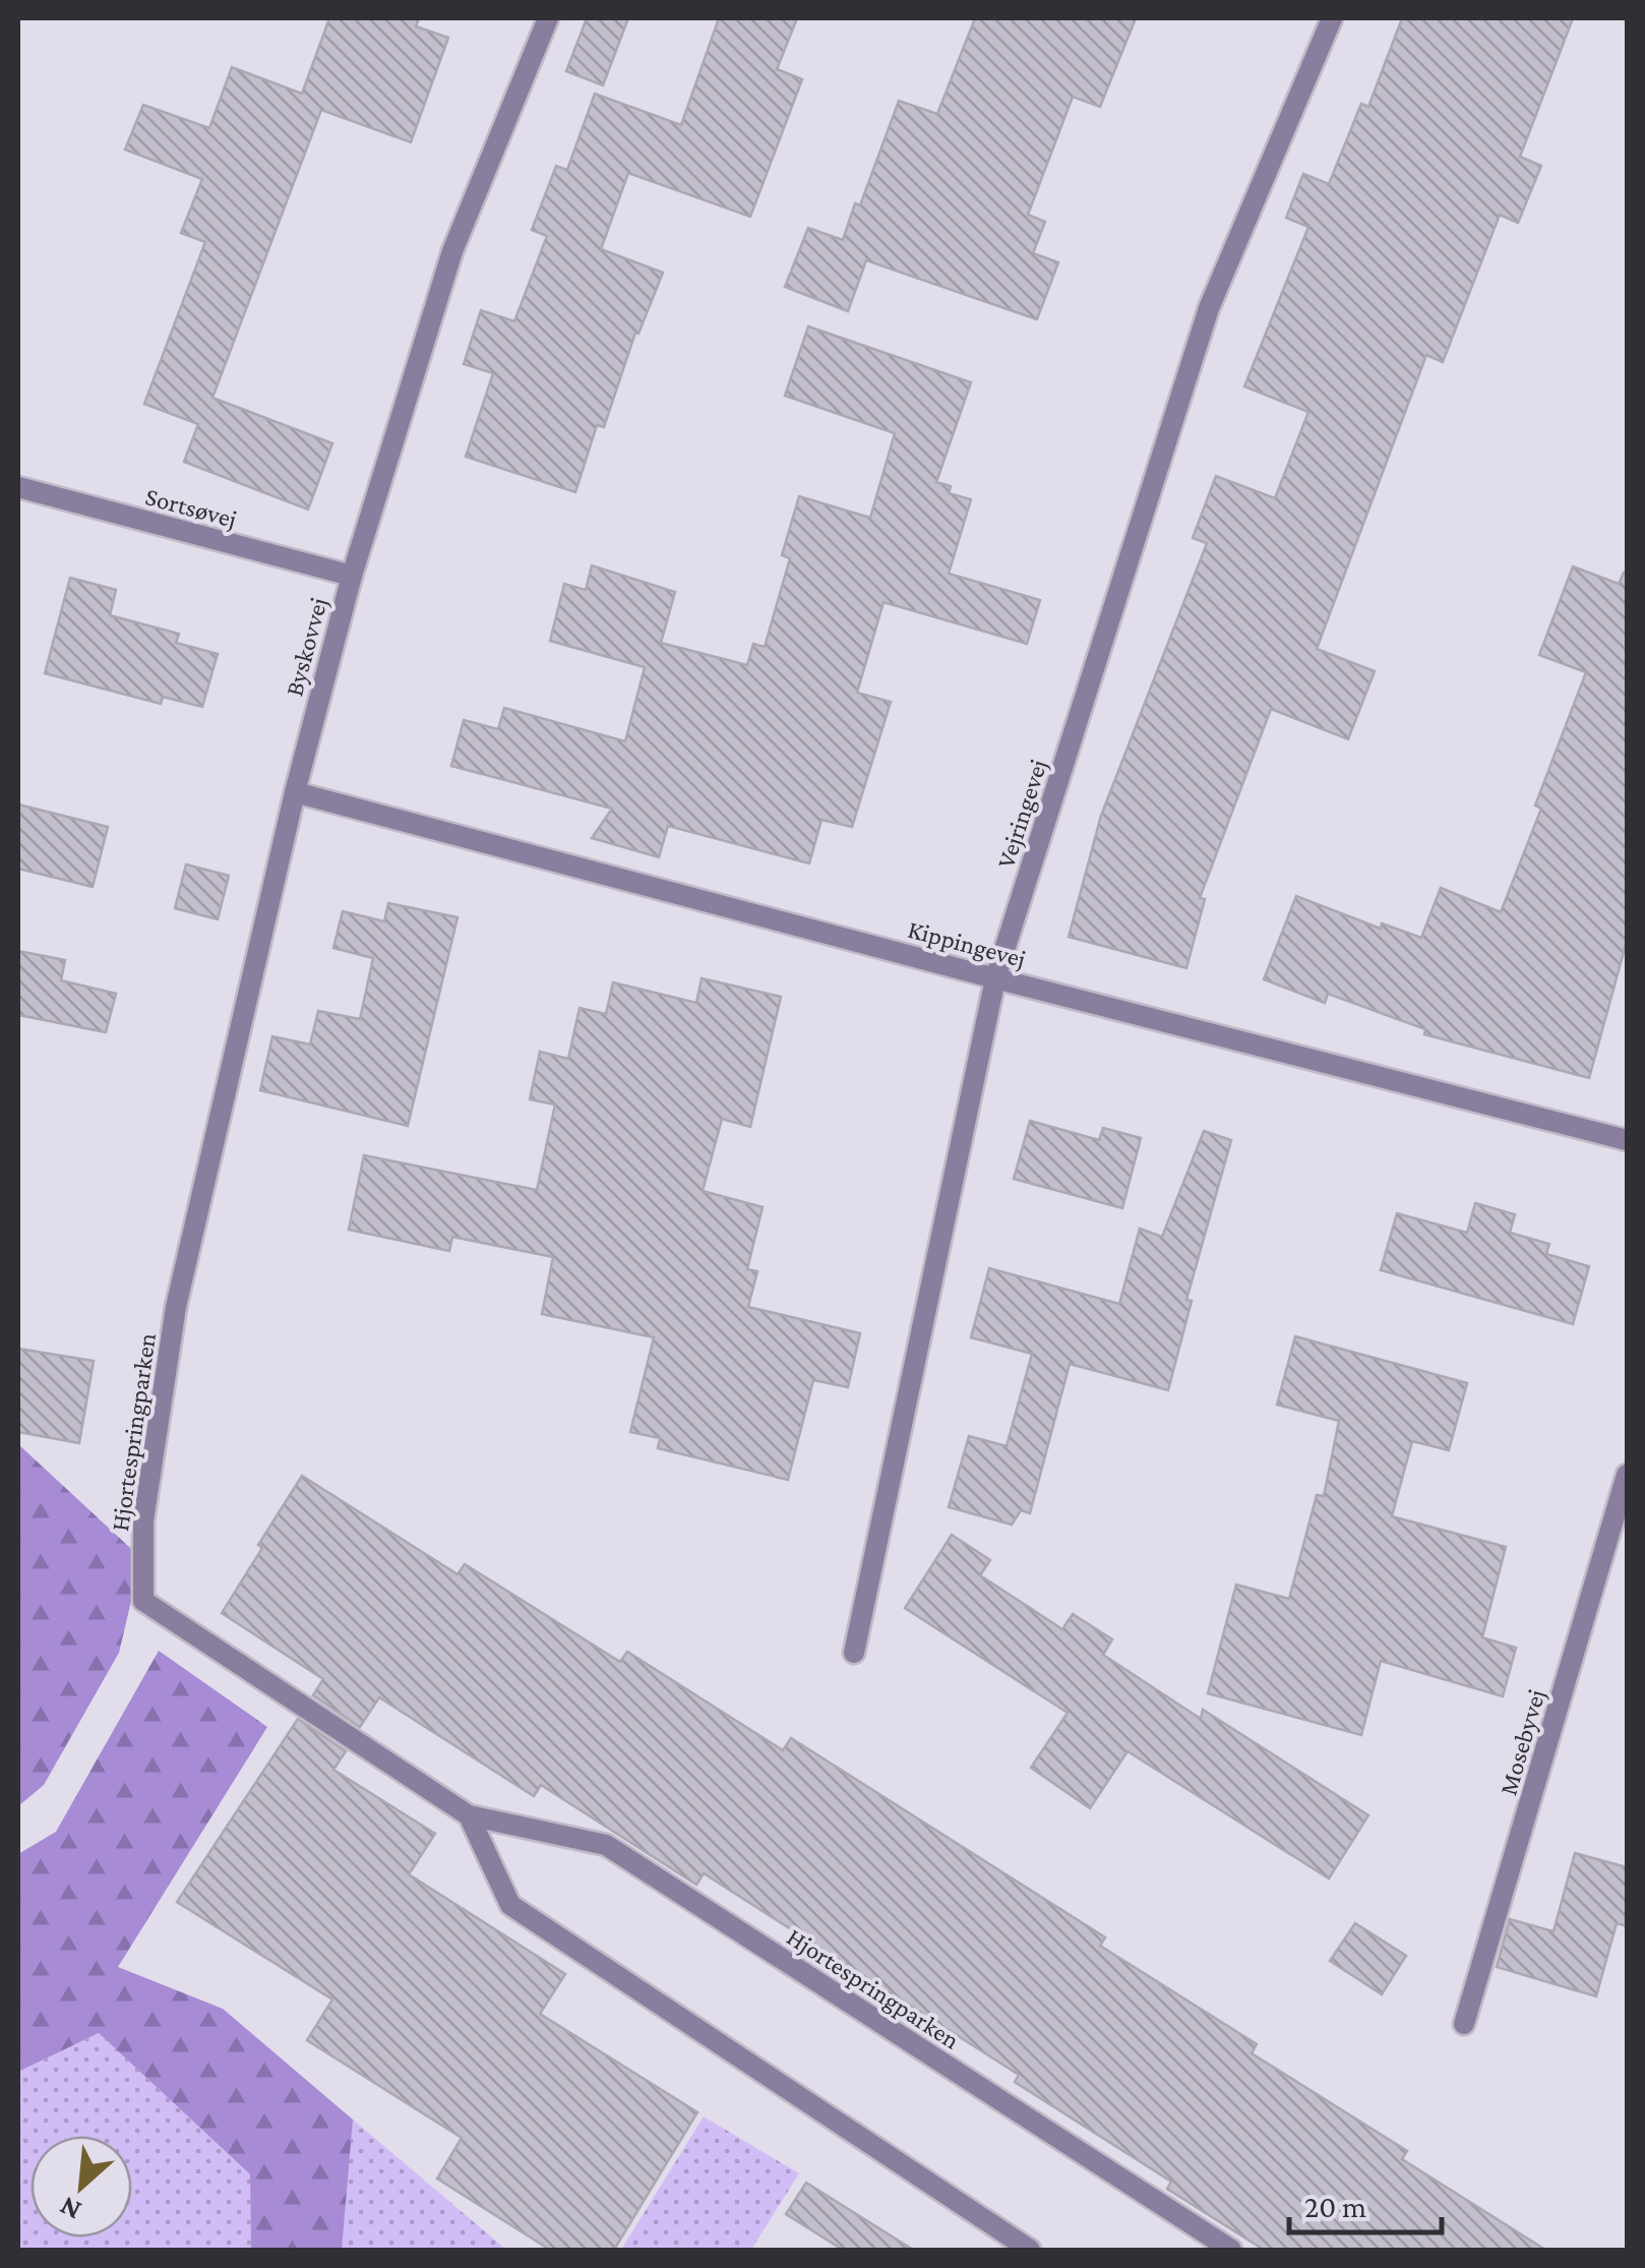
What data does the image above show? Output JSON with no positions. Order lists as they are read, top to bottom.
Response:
{
  "streets": {
    "street": [
      "Sortsøvej",
      "Byskovvej",
      "Vejringevej",
      "Kippingevej",
      "Hjortespringparken",
      "Mosebyvej"
    ]
  },
  "crossings": [
    ["Sortsøvej", "Byskovvej"],
    ["Byskovvej", "Kippingevej"],
    ["Byskovvej", "Hjortespringparken"],
    ["Vejringevej", "Kippingevej"]
  ],
  "scale_bar": "20 m",
  "north": "bottom left"
}
